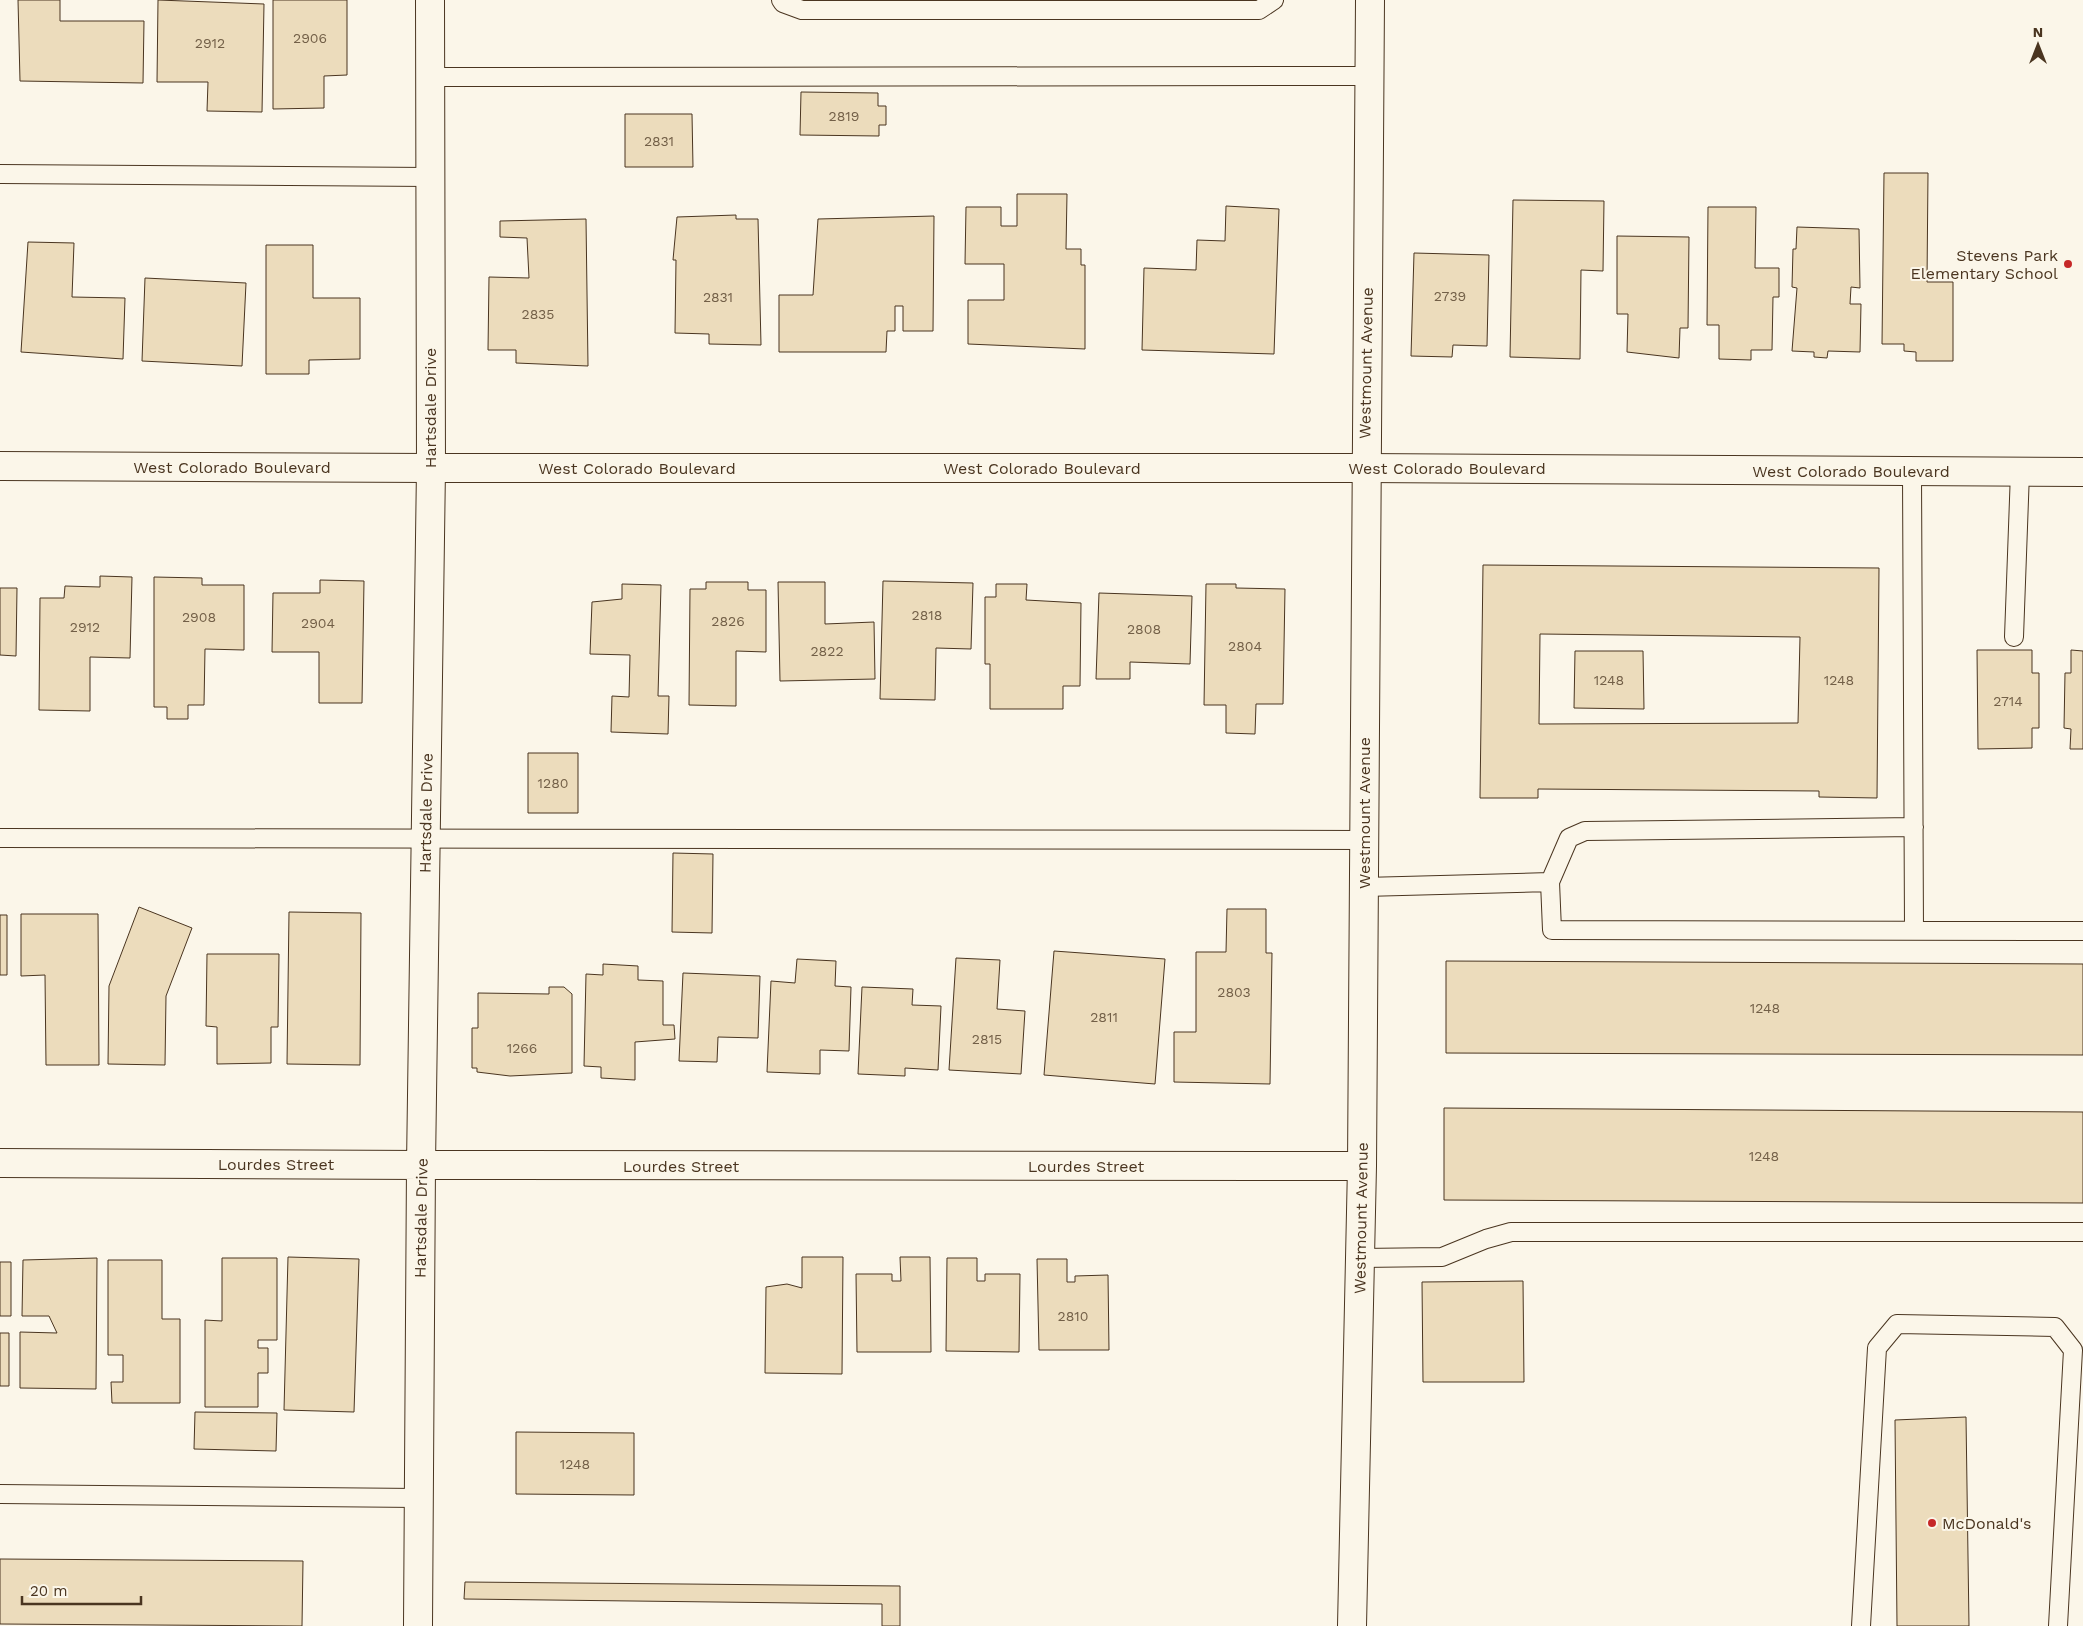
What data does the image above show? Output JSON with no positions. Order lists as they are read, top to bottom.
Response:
{
  "streets": {
    "street": [
      "Westmount Avenue",
      "Hartsdale Drive",
      "West Colorado Boulevard",
      "Lourdes Street"
    ]
  },
  "crossings": [
    ["Westmount Avenue", "West Colorado Boulevard"],
    ["Westmount Avenue", "Lourdes Street"],
    ["Hartsdale Drive", "West Colorado Boulevard"],
    ["Hartsdale Drive", "Lourdes Street"]
  ],
  "places": ["Stevens Park Elementary School", "McDonald's"],
  "house_numbers": [
    "2906",
    "2912",
    "2819",
    "2831",
    "2739",
    "2831",
    "2835",
    "2818",
    "2908",
    "2826",
    "2904",
    "2912",
    "2808",
    "2804",
    "2822",
    "1248",
    "1248",
    "2714",
    "1280",
    "2803",
    "1248",
    "2811",
    "2815",
    "1266",
    "1248",
    "2810",
    "1248"
  ],
  "scale_bar": "20 m",
  "north": "top"
}
